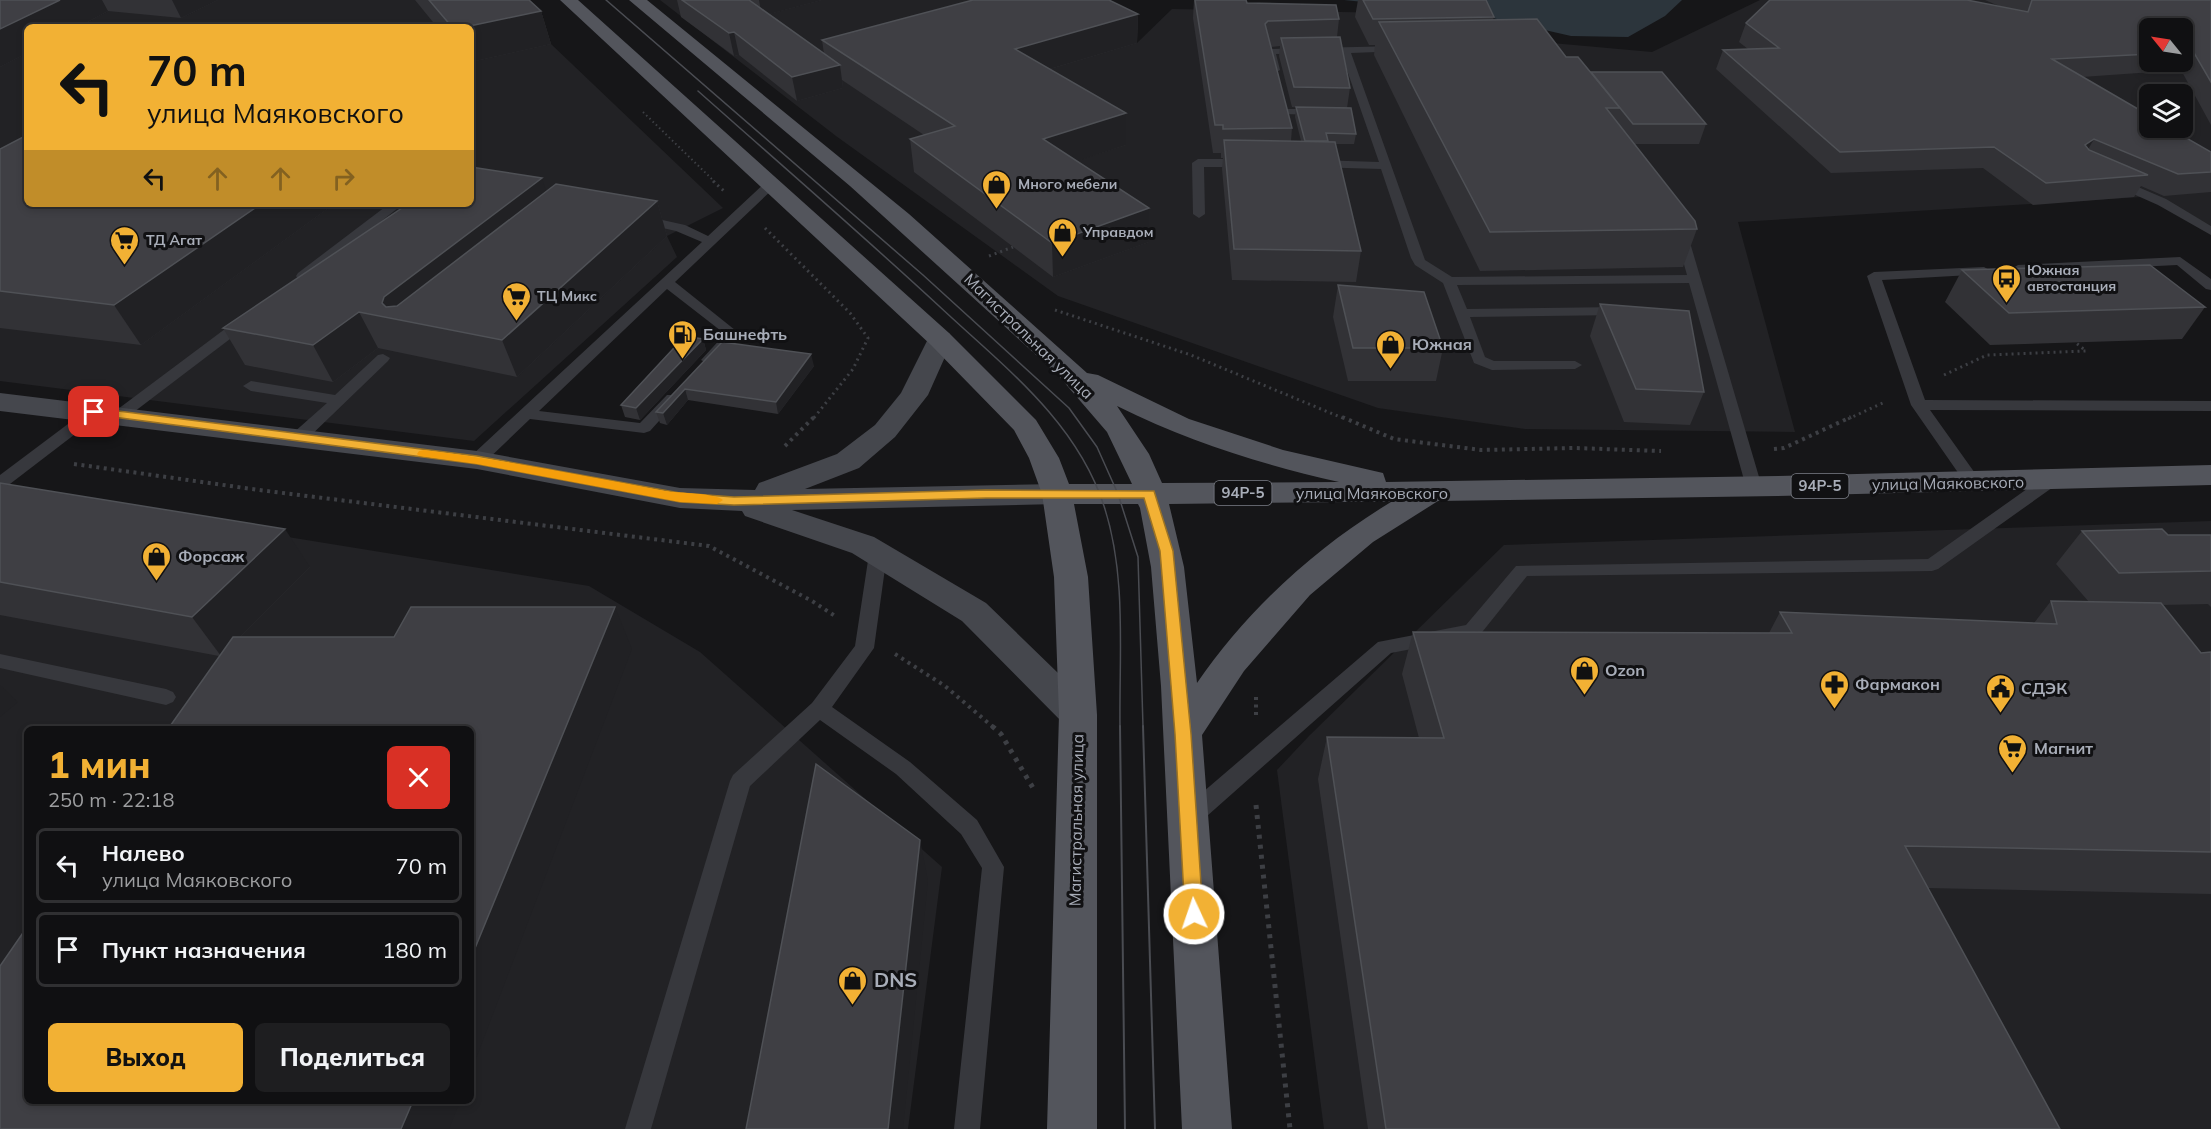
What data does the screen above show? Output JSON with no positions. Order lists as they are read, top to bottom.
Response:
{
  "streets": {
    "main road": ["Магистральная улица", "улица Маяковского", "94Р-5"]
  },
  "crossings": [
    ["Магистральная улица", "улица Маяковского"]
  ],
  "places": {
    "shop": [
      "Много мебели",
      "Управдом",
      "Южная",
      "Форсаж",
      "Ozon",
      "DNS"
    ],
    "supermarket": ["ТД Агат", "ТЦ Микс", "Магнит"],
    "bus stop": ["Южная автостанция"],
    "fuel station": ["Башнефть"],
    "pharmacy": ["Фармакон"],
    "public building": ["СДЭК"]
  },
  "north": "top left",
  "page": {
    "turn": ["70 m", "улица Маяковского"],
    "heading": ["1 мин", "250 m · 22:18"],
    "list": [
      {
        "name": "Налево",
        "note": "улица Маяковского",
        "value": "70 m"
      },
      {
        "name": "Пункт назначения",
        "value": "180 m"
      }
    ],
    "buttons": ["Выход", "Поделиться"]
  }
}
